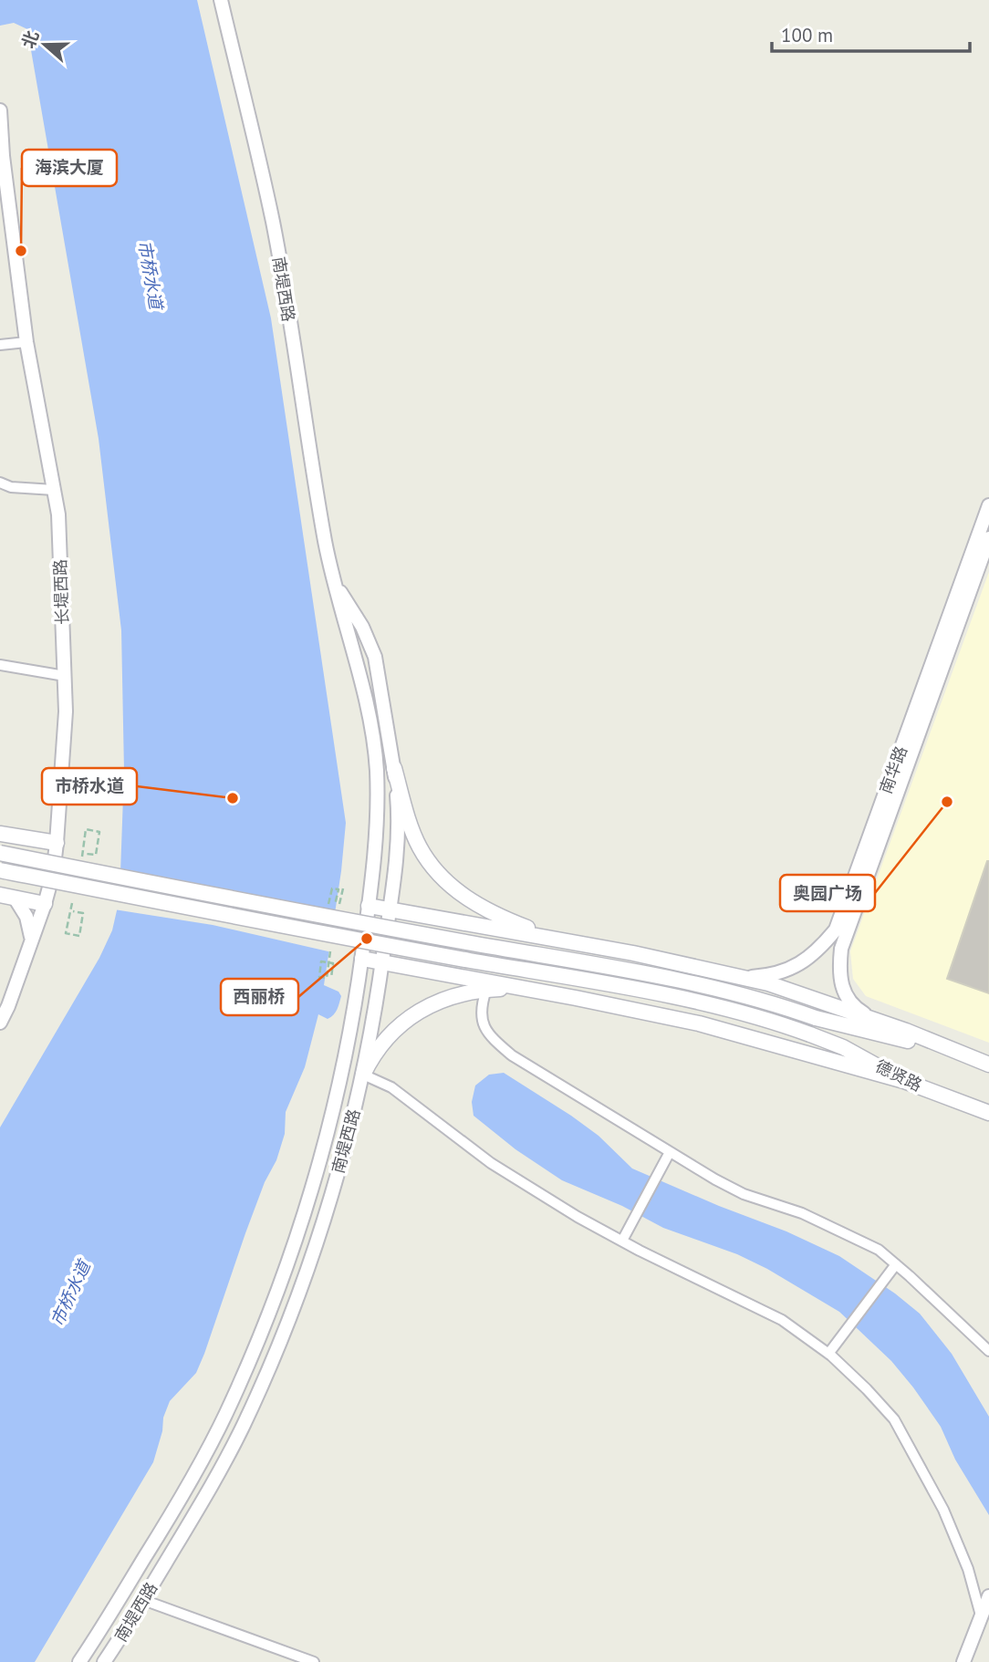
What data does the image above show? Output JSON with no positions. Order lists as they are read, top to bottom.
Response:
{
  "streets": {
    "main road": ["德贤路"],
    "street": ["南堤西路", "长堤西路", "南华路"]
  },
  "water": ["市桥水道"],
  "places": [
    "海滨大厦",
    "市桥水道",
    "奥园广场",
    "西丽桥"
  ],
  "scale_bar": "100 m",
  "north": "left"
}
